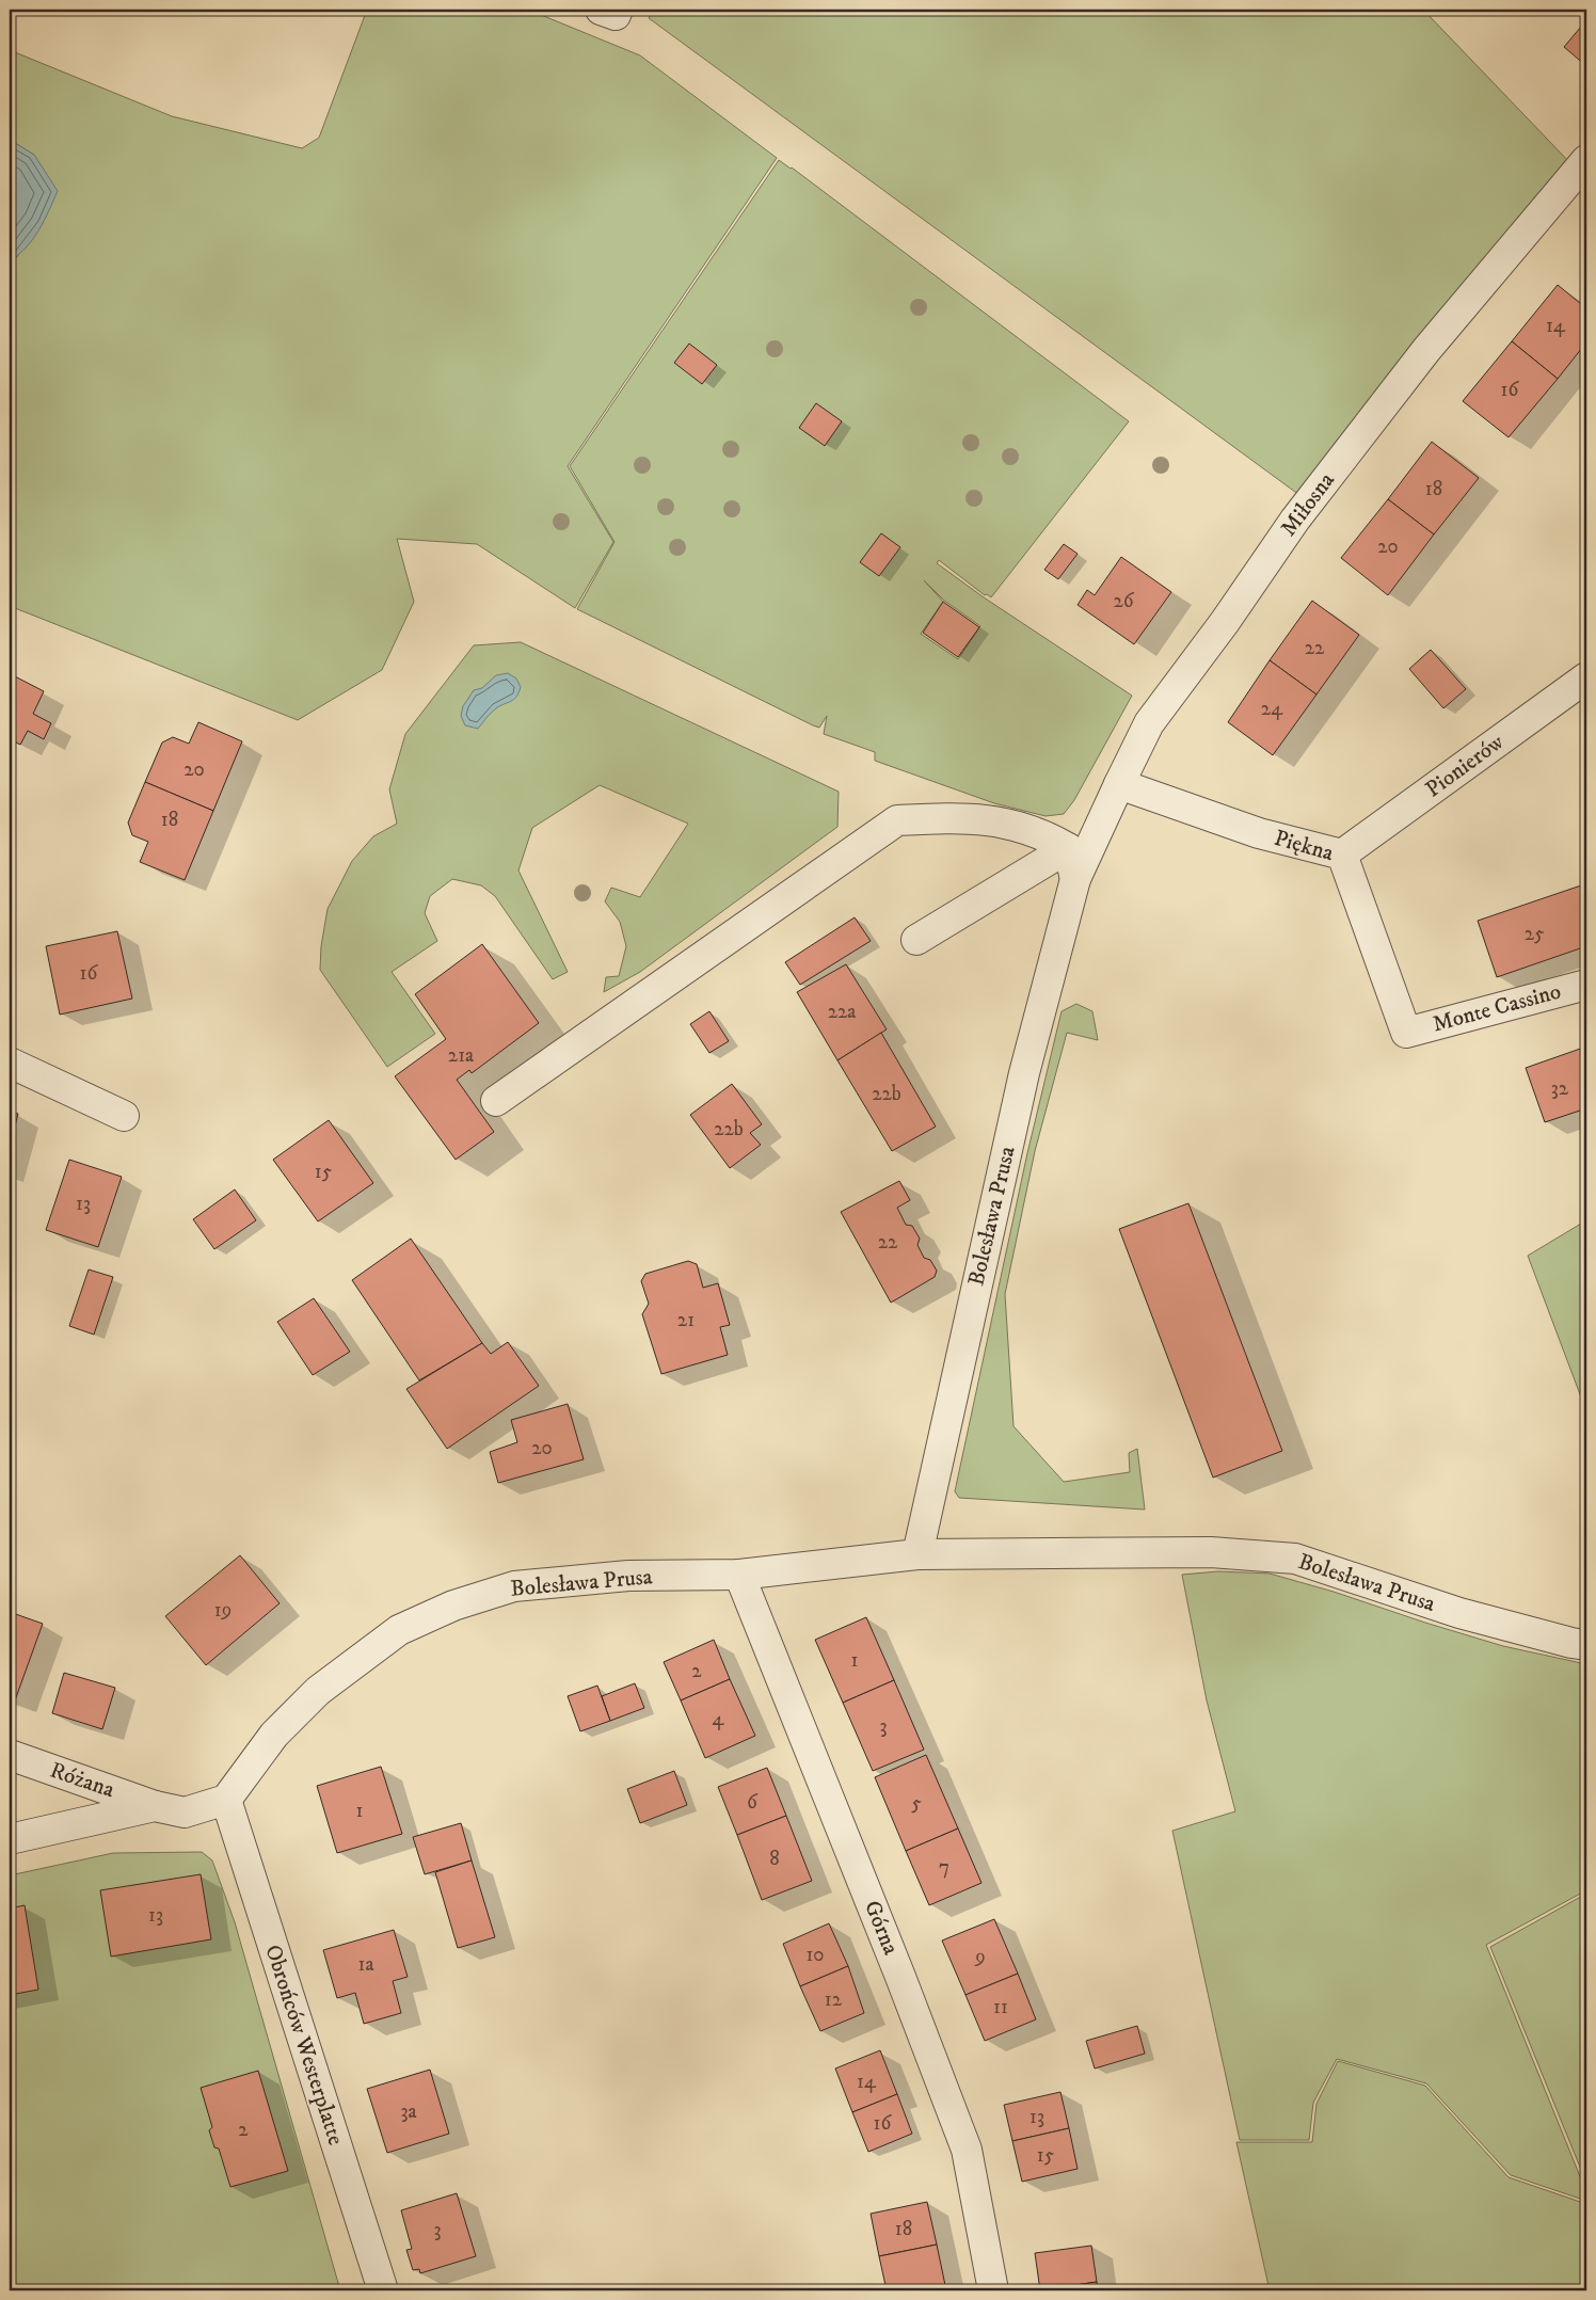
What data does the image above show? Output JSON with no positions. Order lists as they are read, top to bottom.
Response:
{
  "streets": {
    "street": [
      "Miłosna",
      "Pionierów",
      "Piękna",
      "Monte Cassino",
      "Bolesława Prusa",
      "Różana",
      "Górna",
      "Obrońców Westerplatte"
    ]
  },
  "crossings": [
    ["Miłosna", "Piękna"],
    ["Miłosna", "Bolesława Prusa"],
    ["Pionierów", "Piękna"],
    ["Piękna", "Monte Cassino"],
    ["Bolesława Prusa", "Górna"],
    ["Bolesława Prusa", "Obrońców Westerplatte"]
  ],
  "house_numbers": [
    "14",
    "16",
    "18",
    "20",
    "26",
    "22",
    "24",
    "20",
    "18",
    "25",
    "16",
    "22a",
    "21a",
    "32",
    "22b",
    "22b",
    "15",
    "13",
    "22",
    "21",
    "20",
    "19",
    "1",
    "2",
    "4",
    "3",
    "6",
    "5",
    "1",
    "8",
    "7",
    "13",
    "10",
    "9",
    "1a",
    "12",
    "11",
    "14",
    "3a",
    "13",
    "16",
    "2",
    "15",
    "18",
    "3"
  ]
}
